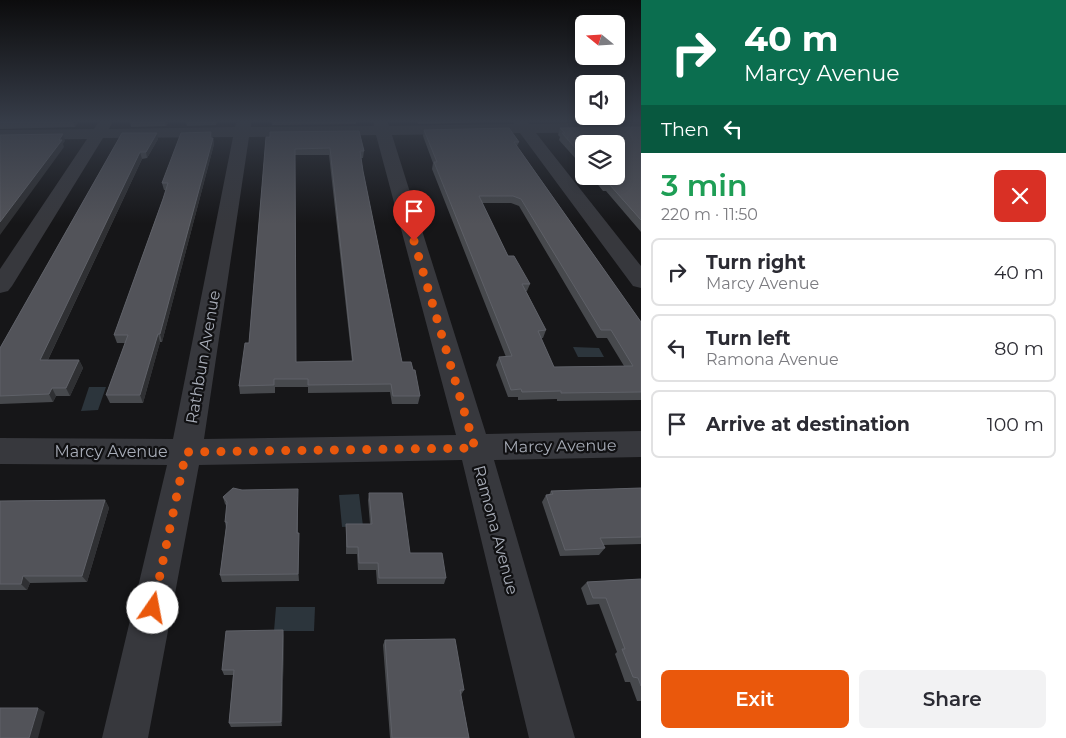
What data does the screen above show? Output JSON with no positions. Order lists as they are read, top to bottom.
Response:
{
  "streets": {
    "street": ["Rathbun Avenue", "Marcy Avenue", "Ramona Avenue"]
  },
  "crossings": [
    ["Rathbun Avenue", "Marcy Avenue"],
    ["Marcy Avenue", "Ramona Avenue"]
  ],
  "north": "left",
  "page": {
    "turn": ["40 m", "Marcy Avenue"],
    "then": "Then",
    "heading": ["3 min", "220 m · 11:50"],
    "list": [
      {
        "name": "Turn right",
        "note": "Marcy Avenue",
        "value": "40 m"
      },
      {
        "name": "Turn left",
        "note": "Ramona Avenue",
        "value": "80 m"
      },
      {
        "name": "Arrive at destination",
        "value": "100 m"
      }
    ],
    "buttons": ["Exit", "Share"]
  }
}
